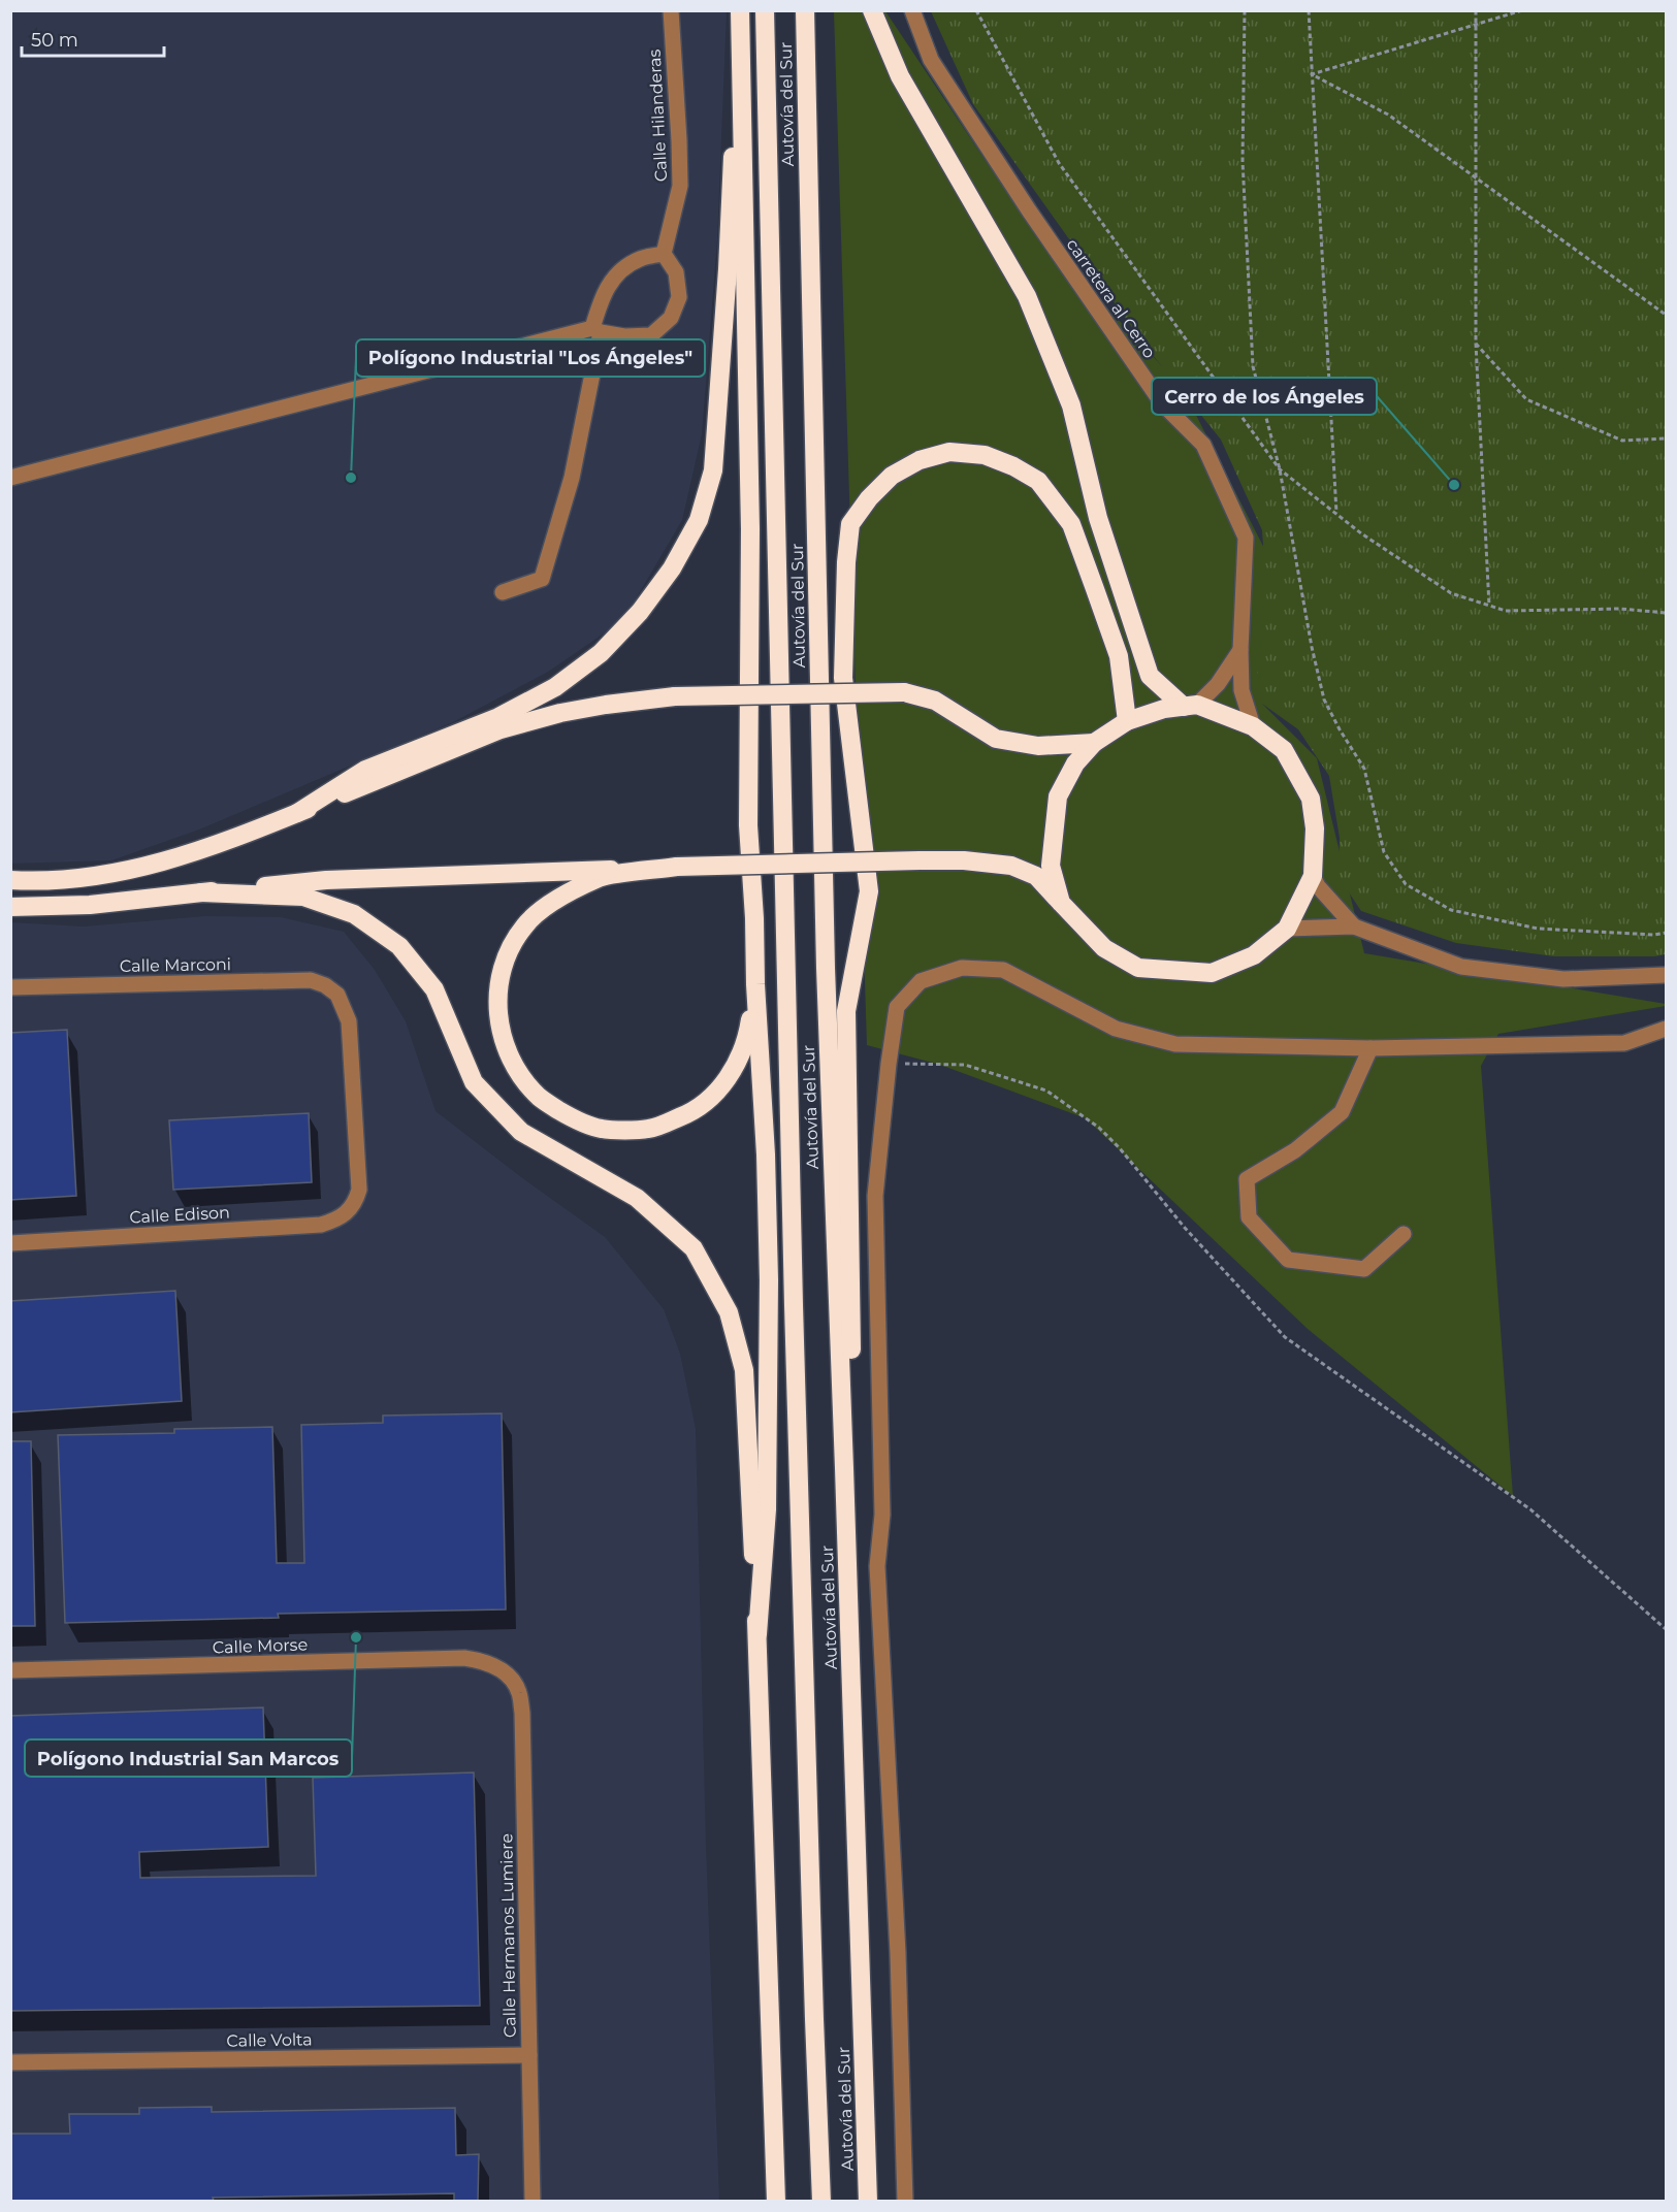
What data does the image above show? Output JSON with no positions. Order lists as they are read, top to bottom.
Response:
{
  "streets": {
    "highway": ["Autovía del Sur"],
    "street": [
      "Calle Hilanderas",
      "carretera al Cerro",
      "Calle Marconi",
      "Calle Edison",
      "Calle Morse",
      "Calle Hermanos Lumiere",
      "Calle Volta"
    ]
  },
  "crossings": [
    ["Calle Marconi", "Calle Edison"],
    ["Calle Morse", "Calle Hermanos Lumiere"],
    ["Calle Hermanos Lumiere", "Calle Volta"]
  ],
  "places": ["Polígono Industrial \"Los Ángeles\"", "Cerro de los Ángeles", "Polígono Industrial San Marcos"],
  "scale_bar": "50 m"
}
